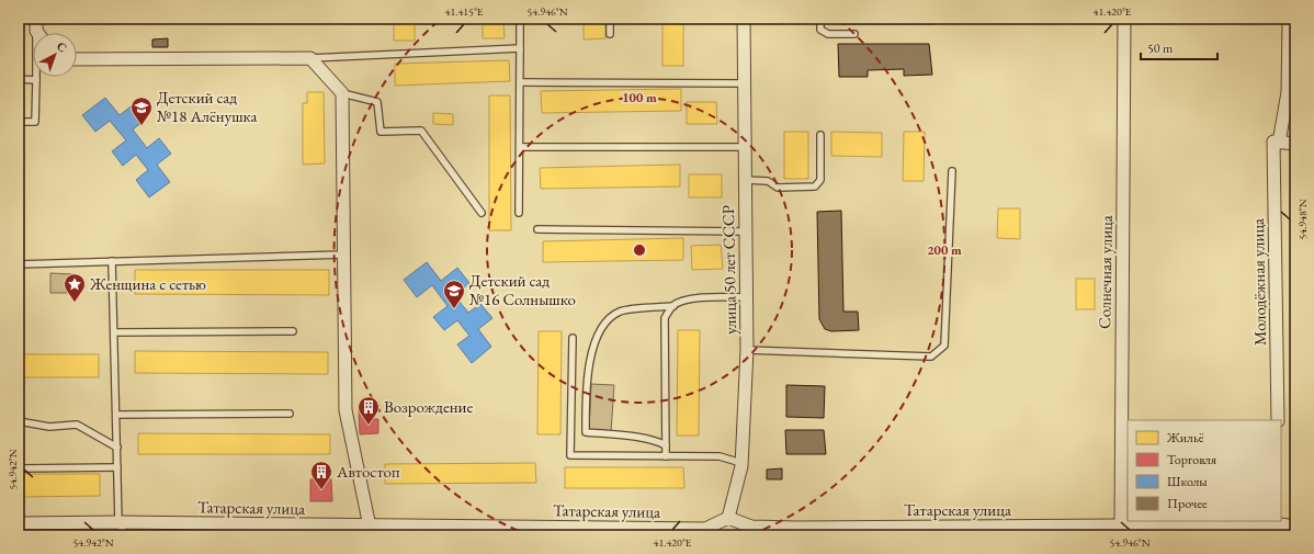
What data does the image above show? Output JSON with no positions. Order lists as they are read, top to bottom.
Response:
{
  "streets": {
    "street": [
      "улица 50 лет СССР",
      "Солнечная улица",
      "Молодёжная улица",
      "Татарская улица"
    ]
  },
  "crossings": [
    ["улица 50 лет СССР", "Татарская улица"],
    ["Солнечная улица", "Татарская улица"]
  ],
  "places": {
    "school or university": ["Детский сад №18 Алёнушка", "Детский сад №16 Солнышко"],
    "place": ["Женщина с сетью"],
    "building": ["Возрождение", "Автостоп"]
  },
  "legend": [
    "Жильё",
    "Торговля",
    "Школы",
    "Прочее"
  ],
  "scale_bar": "50 m",
  "north": "top right",
  "coordinates": [
    "41.415°E",
    "54.946°N",
    "41.420°E",
    "54.948°N",
    "54.942°N"
  ],
  "rings": ["100 m", "200 m"]
}
